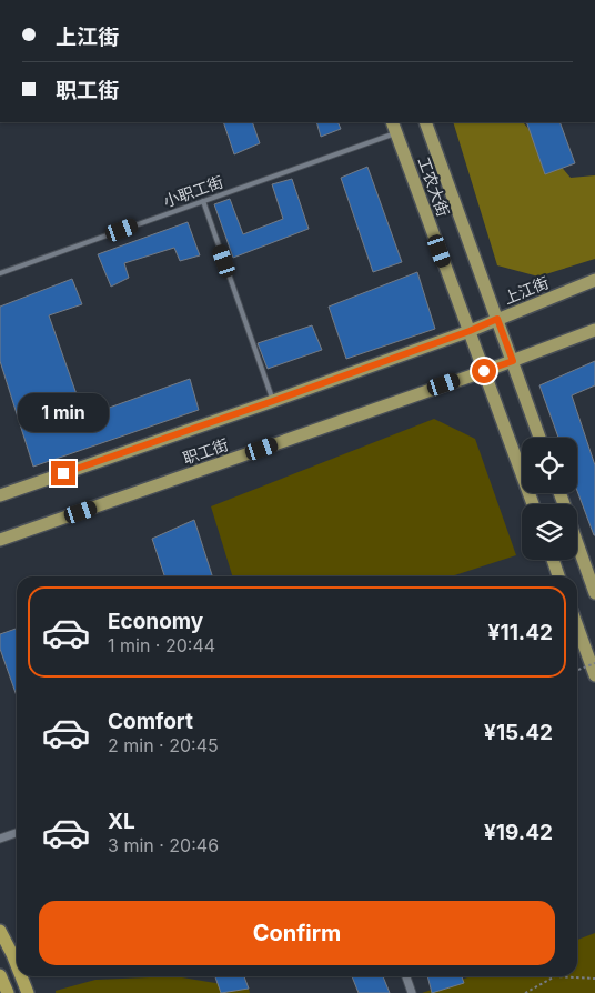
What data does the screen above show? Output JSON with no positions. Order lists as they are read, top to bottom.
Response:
{
  "streets": {
    "main road": ["工农大街", "上江街", "职工街"],
    "lane": ["小职工街"]
  },
  "crossings": [
    ["工农大街", "小职工街"],
    ["工农大街", "上江街"],
    ["工农大街", "职工街"],
    ["上江街", "职工街"]
  ],
  "page": {
    "banner": ["上江街", "职工街"],
    "bubble": "1 min",
    "list": [
      {
        "name": "Economy",
        "note": "1 min · 20:44",
        "value": "¥11.42"
      },
      {
        "name": "Comfort",
        "note": "2 min · 20:45",
        "value": "¥15.42"
      },
      {
        "name": "XL",
        "note": "3 min · 20:46",
        "value": "¥19.42"
      }
    ],
    "buttons": "Confirm"
  }
}
